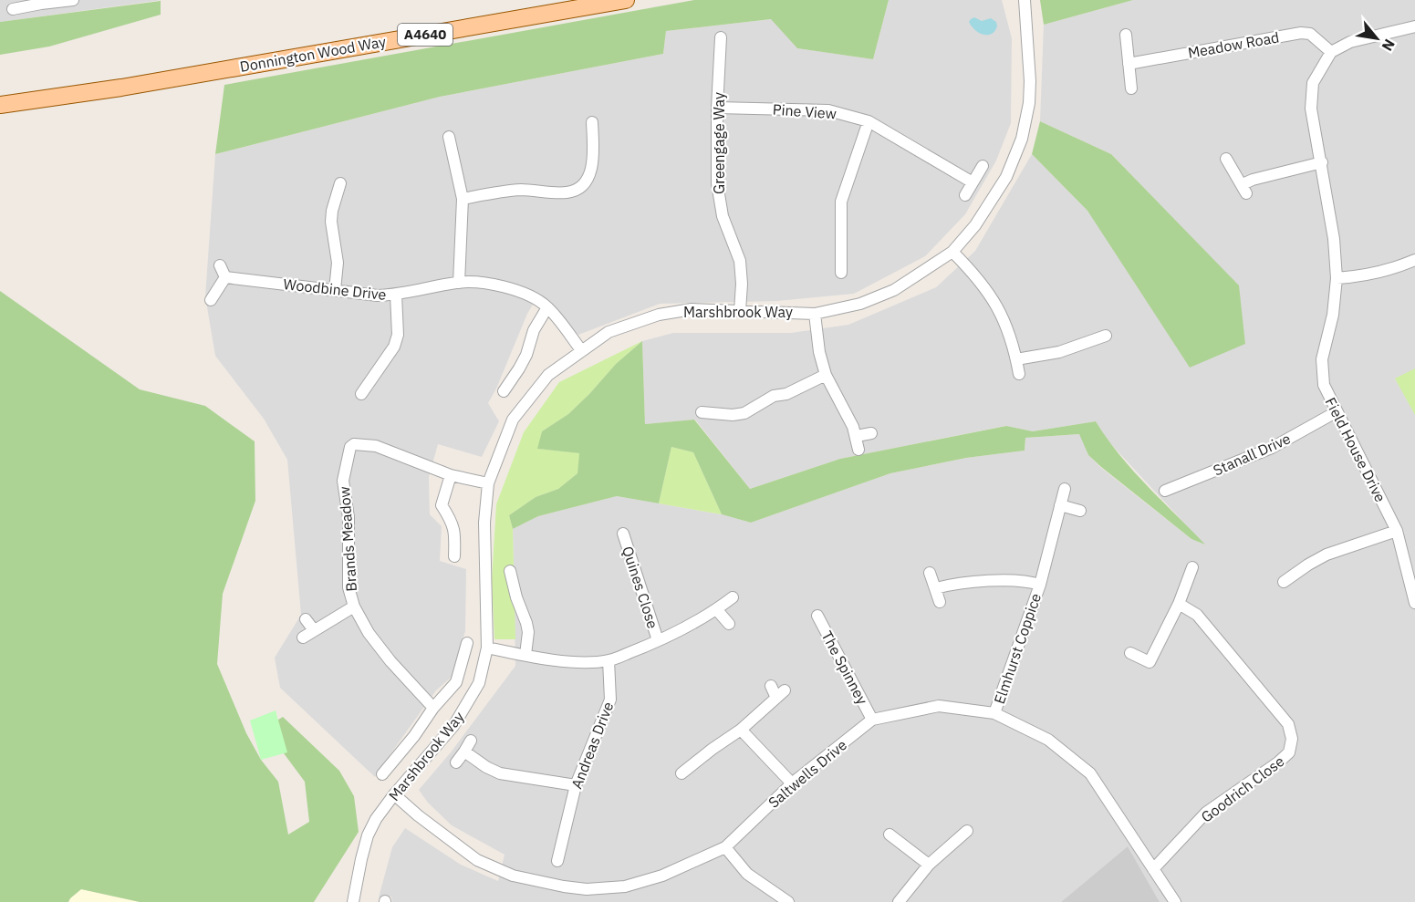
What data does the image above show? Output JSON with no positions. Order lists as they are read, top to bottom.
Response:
{
  "streets": {
    "main road": ["A4640", "Donnington Wood Way"],
    "street": [
      "Meadow Road",
      "Pine View",
      "Greengage Way",
      "Woodbine Drive",
      "Marshbrook Way",
      "Field House Drive",
      "Stanall Drive",
      "Brands Meadow",
      "Quines Close",
      "Elmhurst Coppice",
      "The Spinney",
      "Andreas Drive",
      "Saltwells Drive",
      "Goodrich Close"
    ]
  },
  "crossings": [
    ["Meadow Road", "Field House Drive"],
    ["Pine View", "Greengage Way"],
    ["Greengage Way", "Marshbrook Way"],
    ["Woodbine Drive", "Marshbrook Way"],
    ["Marshbrook Way", "Brands Meadow"],
    ["Marshbrook Way", "Saltwells Drive"],
    ["Field House Drive", "Stanall Drive"],
    ["Elmhurst Coppice", "Saltwells Drive"],
    ["The Spinney", "Saltwells Drive"],
    ["Saltwells Drive", "Goodrich Close"]
  ],
  "north": "bottom right"
}
